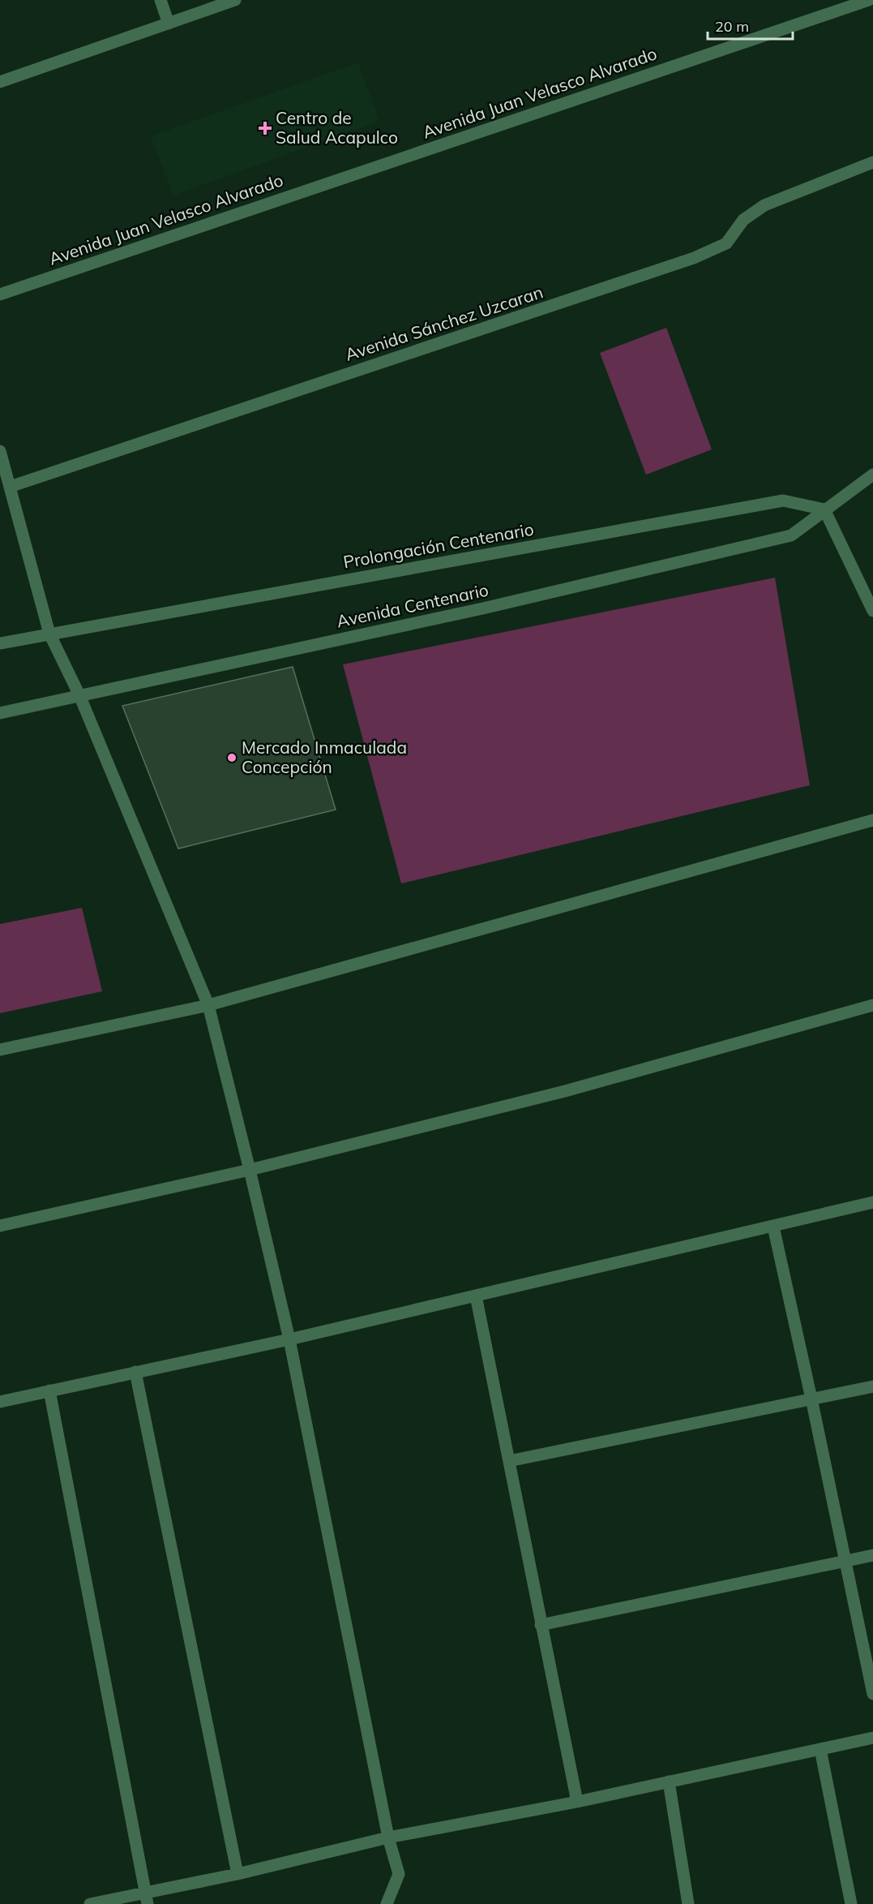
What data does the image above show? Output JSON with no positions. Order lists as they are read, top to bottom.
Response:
{
  "streets": {
    "street": [
      "Avenida Juan Velasco Alvarado",
      "Avenida Sánchez Uzcaran",
      "Prolongación Centenario",
      "Avenida Centenario"
    ]
  },
  "crossings": [
    ["Prolongación Centenario", "Avenida Centenario"]
  ],
  "places": {
    "health": ["Centro de Salud Acapulco"],
    "other": ["Mercado Inmaculada Concepción"]
  },
  "scale_bar": "20 m"
}
